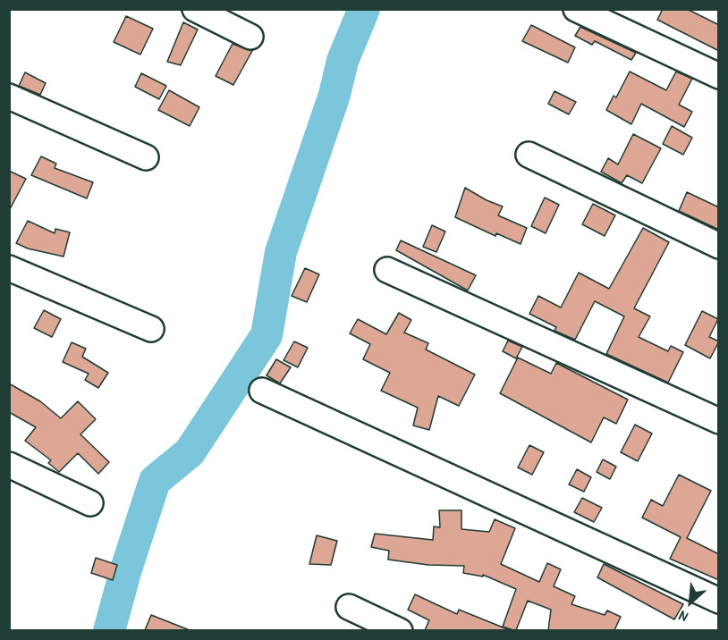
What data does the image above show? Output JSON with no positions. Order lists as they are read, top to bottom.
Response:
{
  "north": "bottom left"
}
